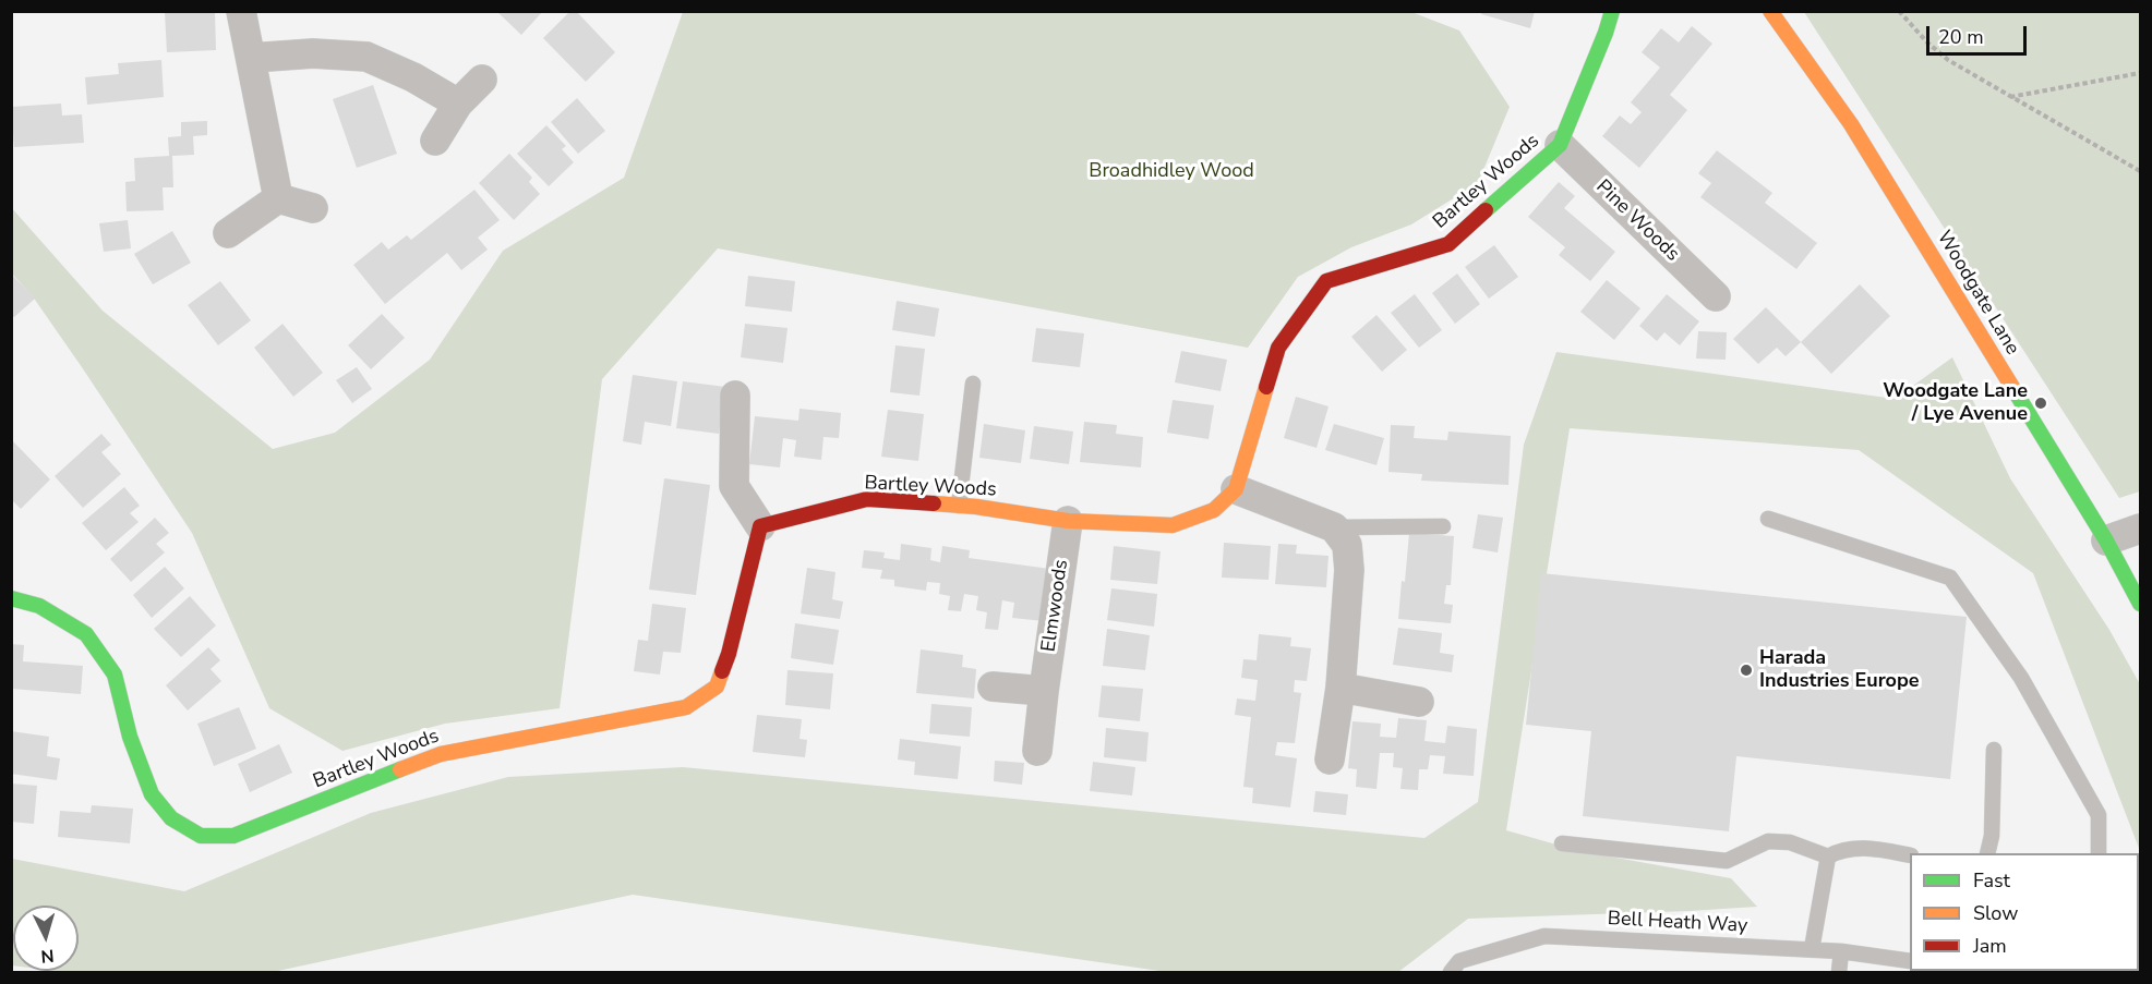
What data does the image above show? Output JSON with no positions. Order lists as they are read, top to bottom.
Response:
{
  "streets": {
    "street": [
      "Bartley Woods",
      "Pine Woods",
      "Woodgate Lane",
      "Elmwoods"
    ],
    "lane": ["Bell Heath Way"]
  },
  "crossings": [
    ["Bartley Woods", "Pine Woods"],
    ["Bartley Woods", "Elmwoods"]
  ],
  "parks": ["Broadhidley Wood"],
  "places": ["Woodgate Lane / Lye Avenue", "Harada Industries Europe"],
  "legend": ["Fast", "Slow", "Jam"],
  "scale_bar": "20 m",
  "north": "bottom"
}
